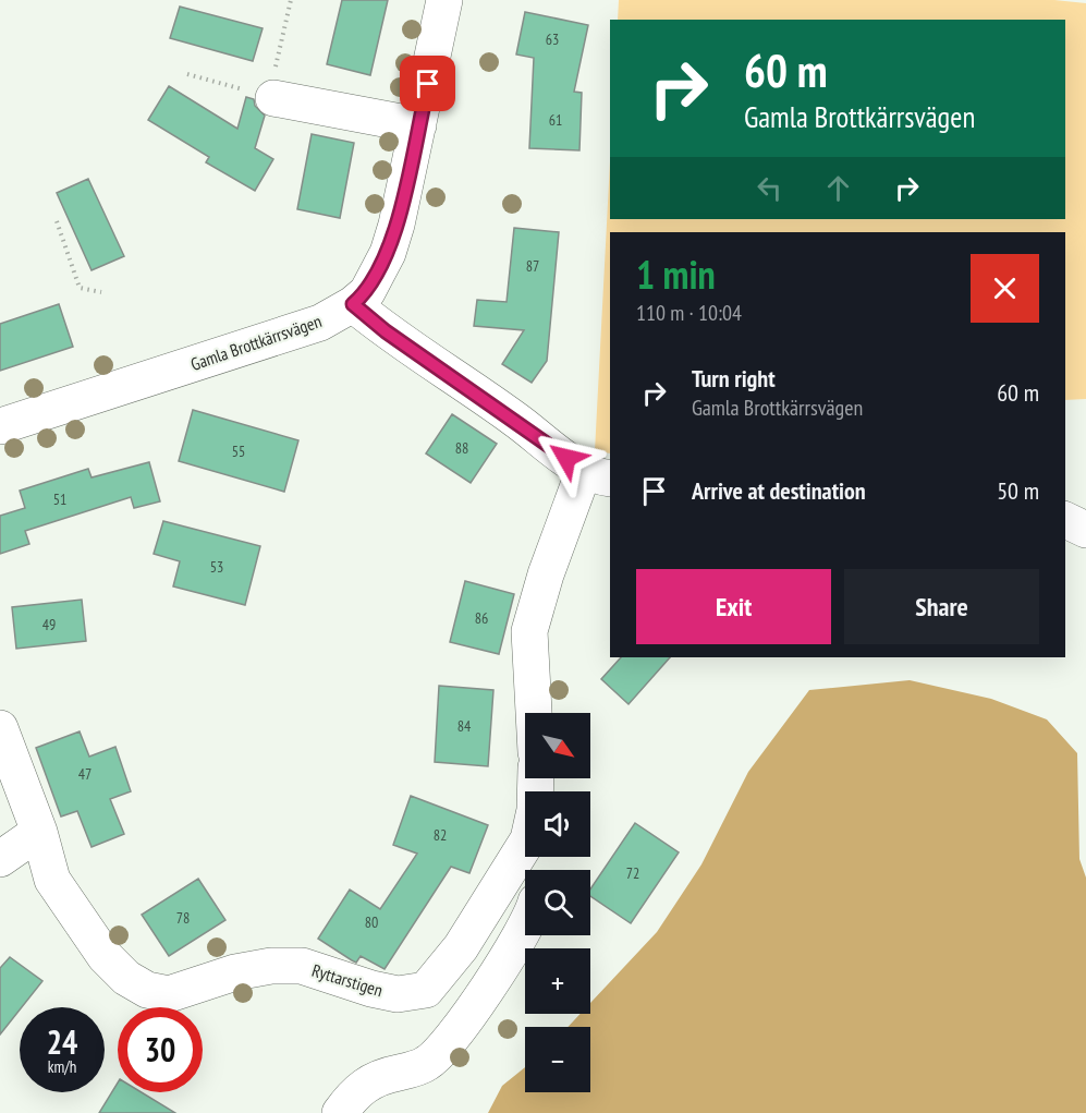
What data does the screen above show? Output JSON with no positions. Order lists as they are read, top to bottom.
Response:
{
  "streets": {
    "street": ["Gamla Brottkärrsvägen", "Ryttarstigen"]
  },
  "house_numbers": [
    "63",
    "61",
    "87",
    "88",
    "55",
    "51",
    "53",
    "86",
    "49",
    "84",
    "47",
    "82",
    "72",
    "78",
    "80"
  ],
  "north": "bottom right",
  "page": {
    "turn": ["60 m", "Gamla Brottkärrsvägen"],
    "heading": ["1 min", "110 m · 10:04"],
    "list": [
      {
        "name": "Turn right",
        "note": "Gamla Brottkärrsvägen",
        "value": "60 m"
      },
      {
        "name": "Arrive at destination",
        "value": "50 m"
      }
    ],
    "buttons": ["Exit", "Share"],
    "map_buttons": ["+", "−"],
    "speed": "24 km/h",
    "limit": "30"
  }
}
